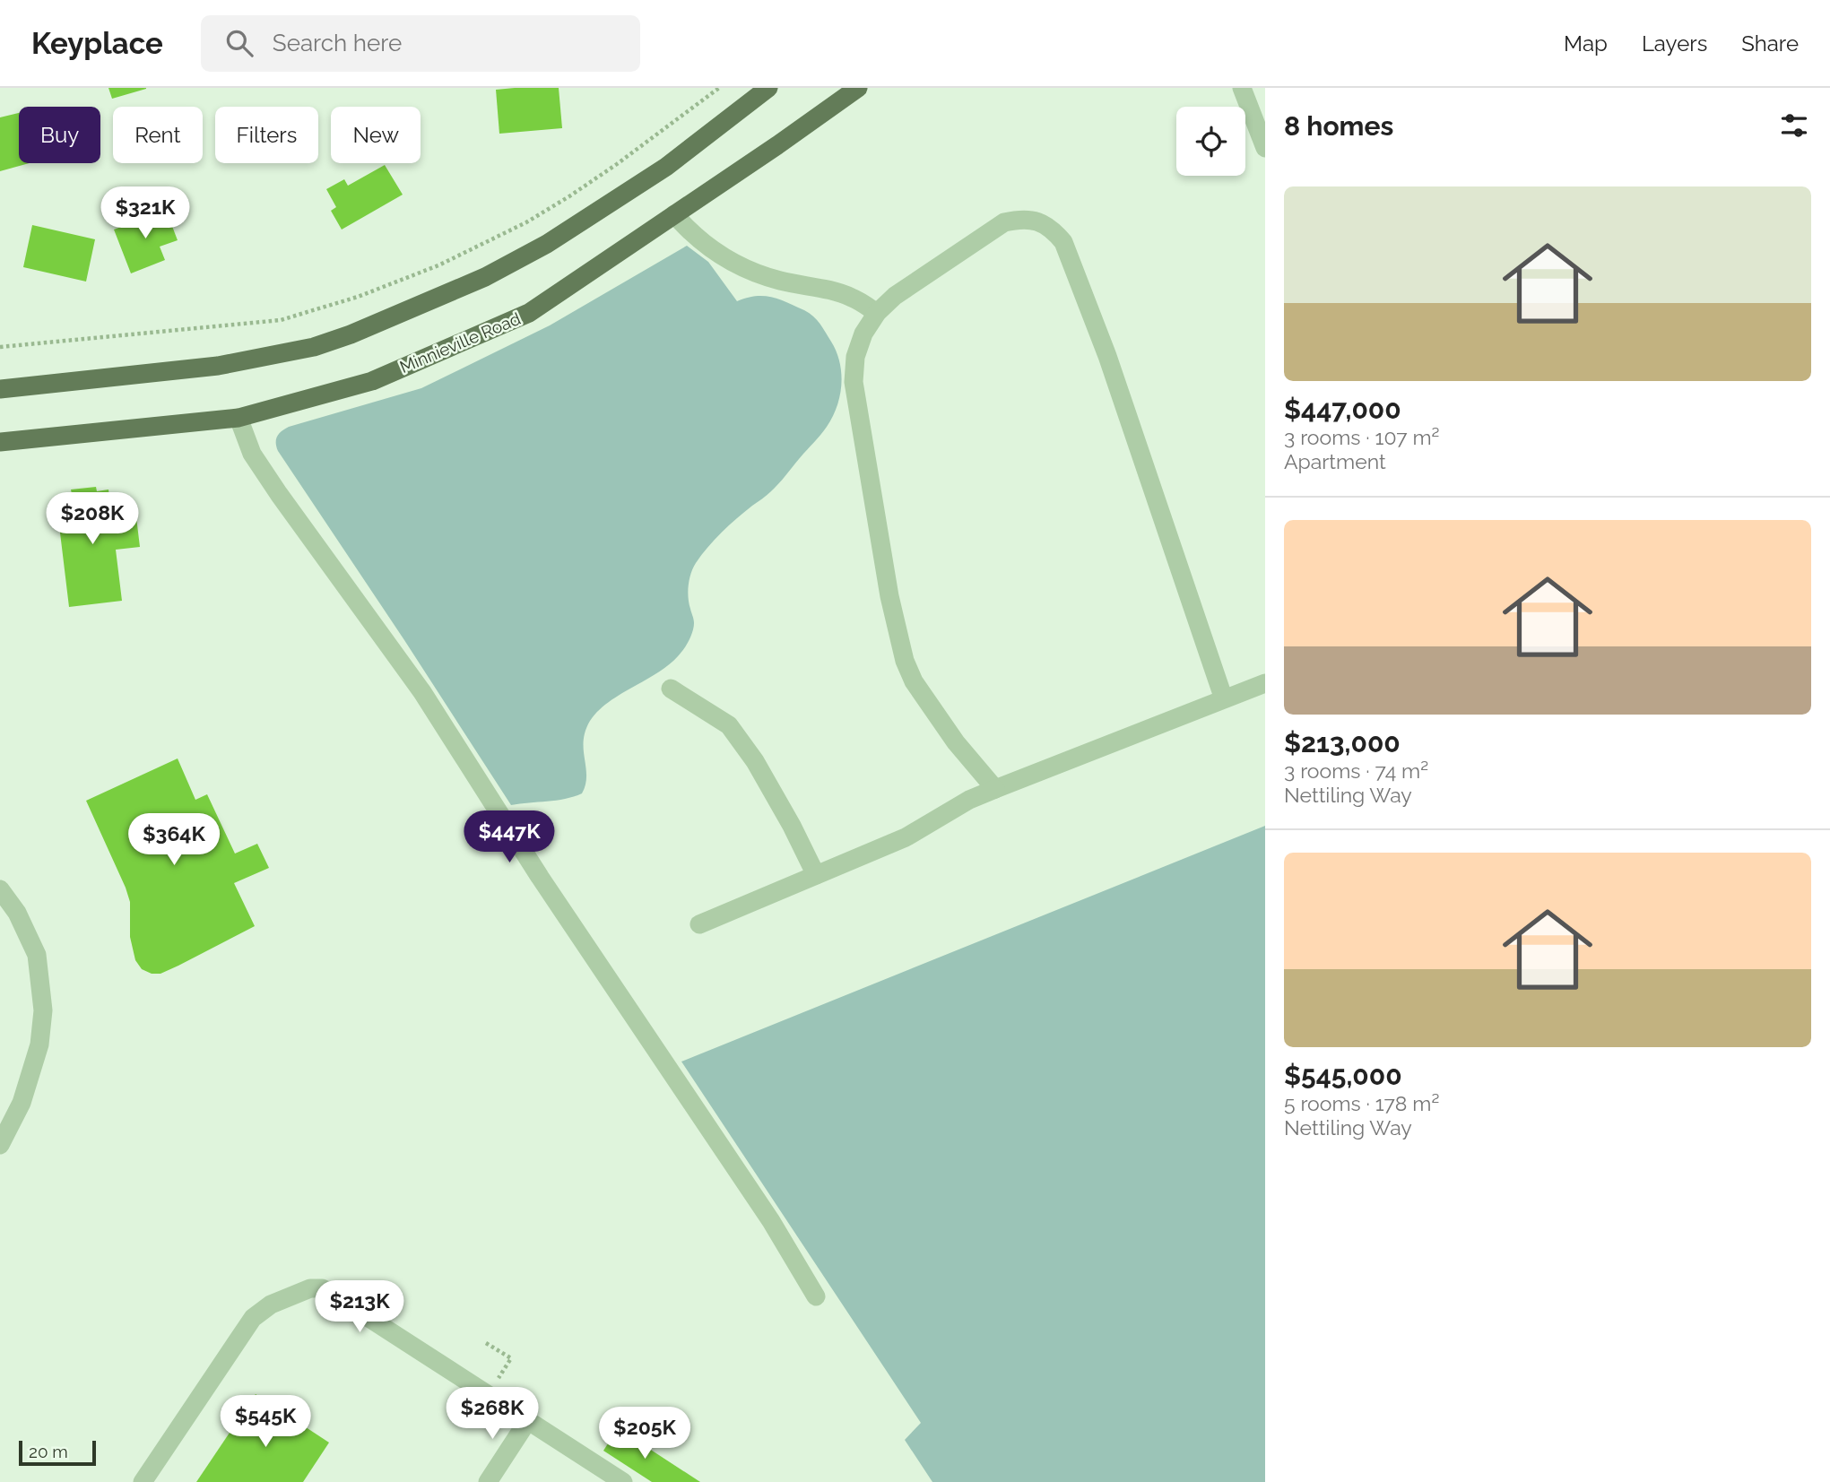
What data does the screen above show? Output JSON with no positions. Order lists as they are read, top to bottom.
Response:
{
  "streets": {
    "main road": ["Minnieville Road"]
  },
  "scale_bar": "20 m",
  "page": {
    "header": "Keyplace",
    "search": "Search here",
    "nav": ["Map", "Layers", "Share"],
    "heading": "8 homes",
    "chip": [
      "Buy",
      "Rent",
      "Filters",
      "New"
    ],
    "list": [
      {
        "name": "$447,000",
        "note": "3 rooms · 107 m² · Apartment"
      },
      {
        "name": "$213,000",
        "note": "3 rooms · 74 m² · Nettiling Way"
      },
      {
        "name": "$545,000",
        "note": "5 rooms · 178 m² · Nettiling Way"
      }
    ],
    "price": [
      "$321K",
      "$208K",
      "$447K",
      "$364K",
      "$213K",
      "$268K",
      "$545K",
      "$205K"
    ],
    "scale": "20 m"
  }
}
